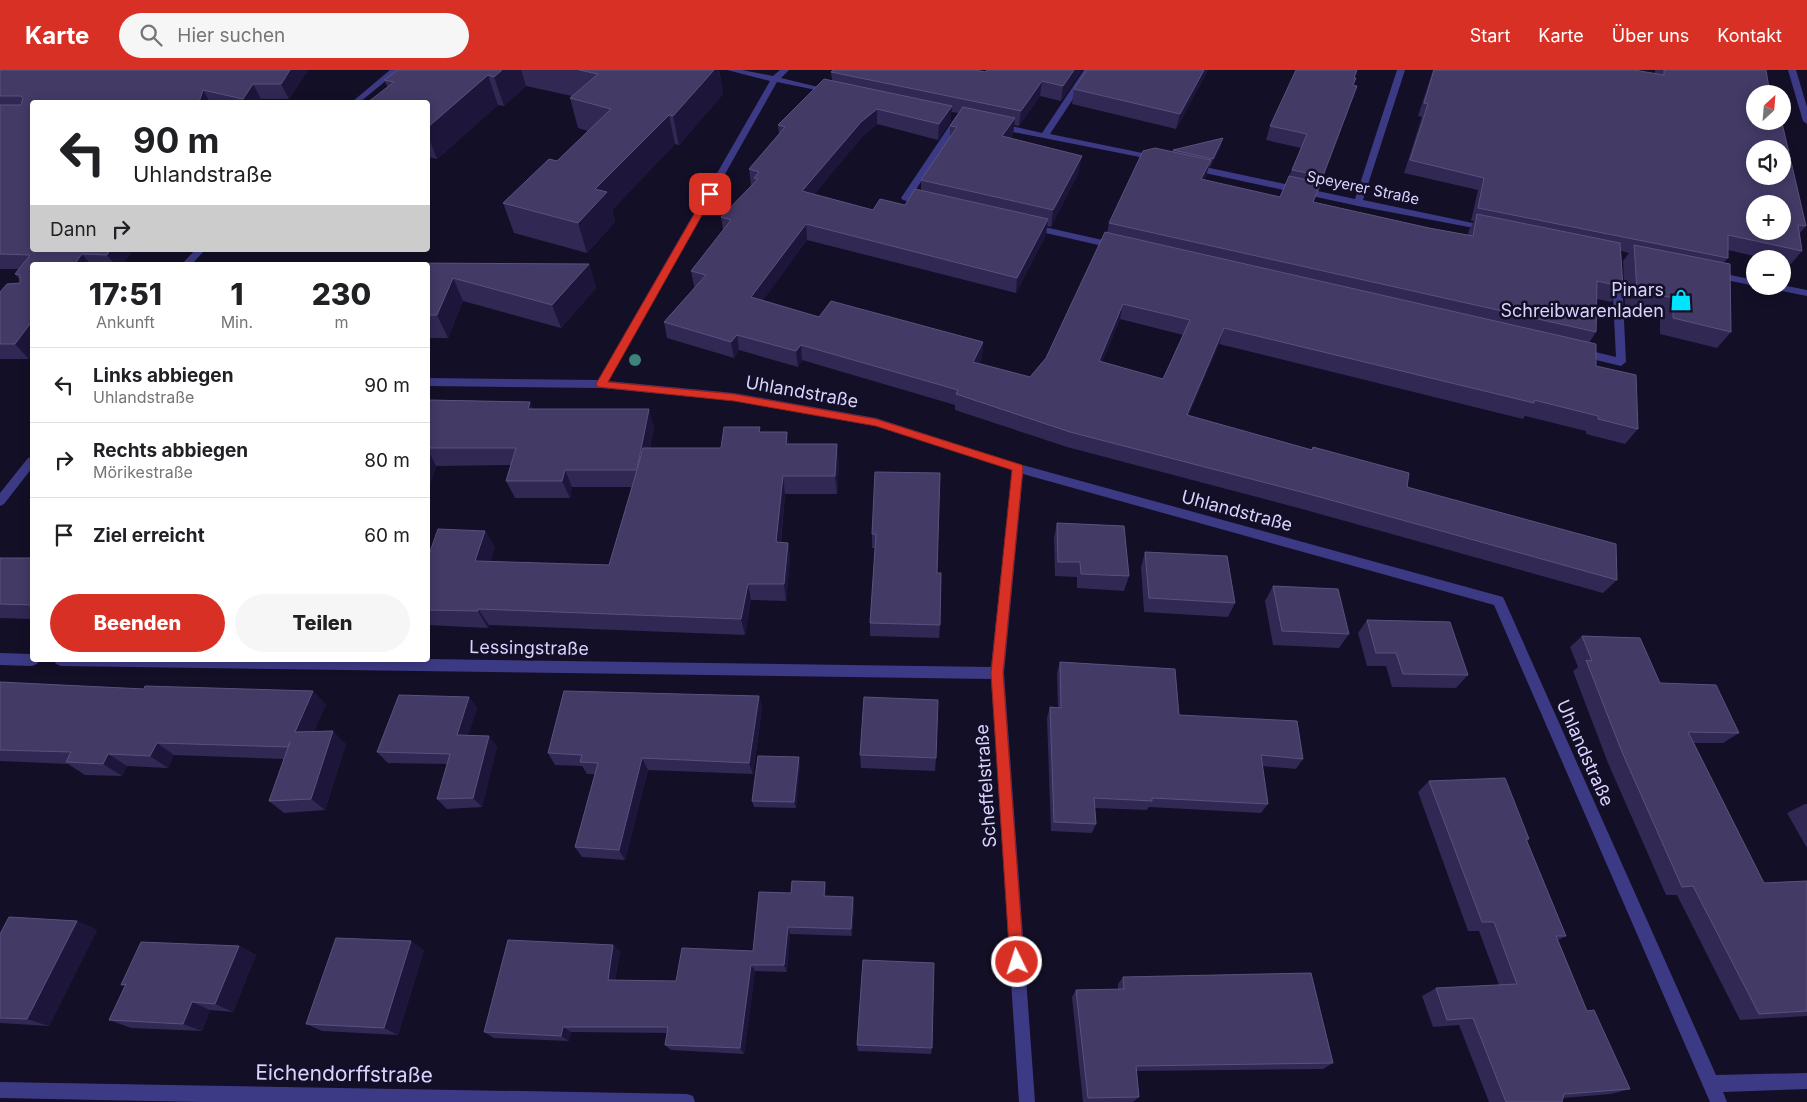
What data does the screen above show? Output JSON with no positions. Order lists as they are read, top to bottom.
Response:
{
  "streets": {
    "street": [
      "Speyerer Straße",
      "Uhlandstraße",
      "Lessingstraße",
      "Scheffelstraße",
      "Eichendorffstraße"
    ]
  },
  "crossings": [
    ["Uhlandstraße", "Scheffelstraße"],
    ["Lessingstraße", "Scheffelstraße"]
  ],
  "places": {
    "shop": ["Pinars Schreibwarenladen"]
  },
  "north": "top right",
  "page": {
    "header": "Karte",
    "search": "Hier suchen",
    "nav": [
      "Start",
      "Karte",
      "Über uns",
      "Kontakt"
    ],
    "map_buttons": ["+", "−"],
    "turn": ["90 m", "Uhlandstraße"],
    "then": "Dann",
    "eta": [
      "17:51",
      "Ankunft",
      "1",
      "Min.",
      "230",
      "m"
    ],
    "list": [
      {
        "name": "Links abbiegen",
        "note": "Uhlandstraße",
        "value": "90 m"
      },
      {
        "name": "Rechts abbiegen",
        "note": "Mörikestraße",
        "value": "80 m"
      },
      {
        "name": "Ziel erreicht",
        "value": "60 m"
      }
    ],
    "buttons": ["Beenden", "Teilen"]
  }
}
